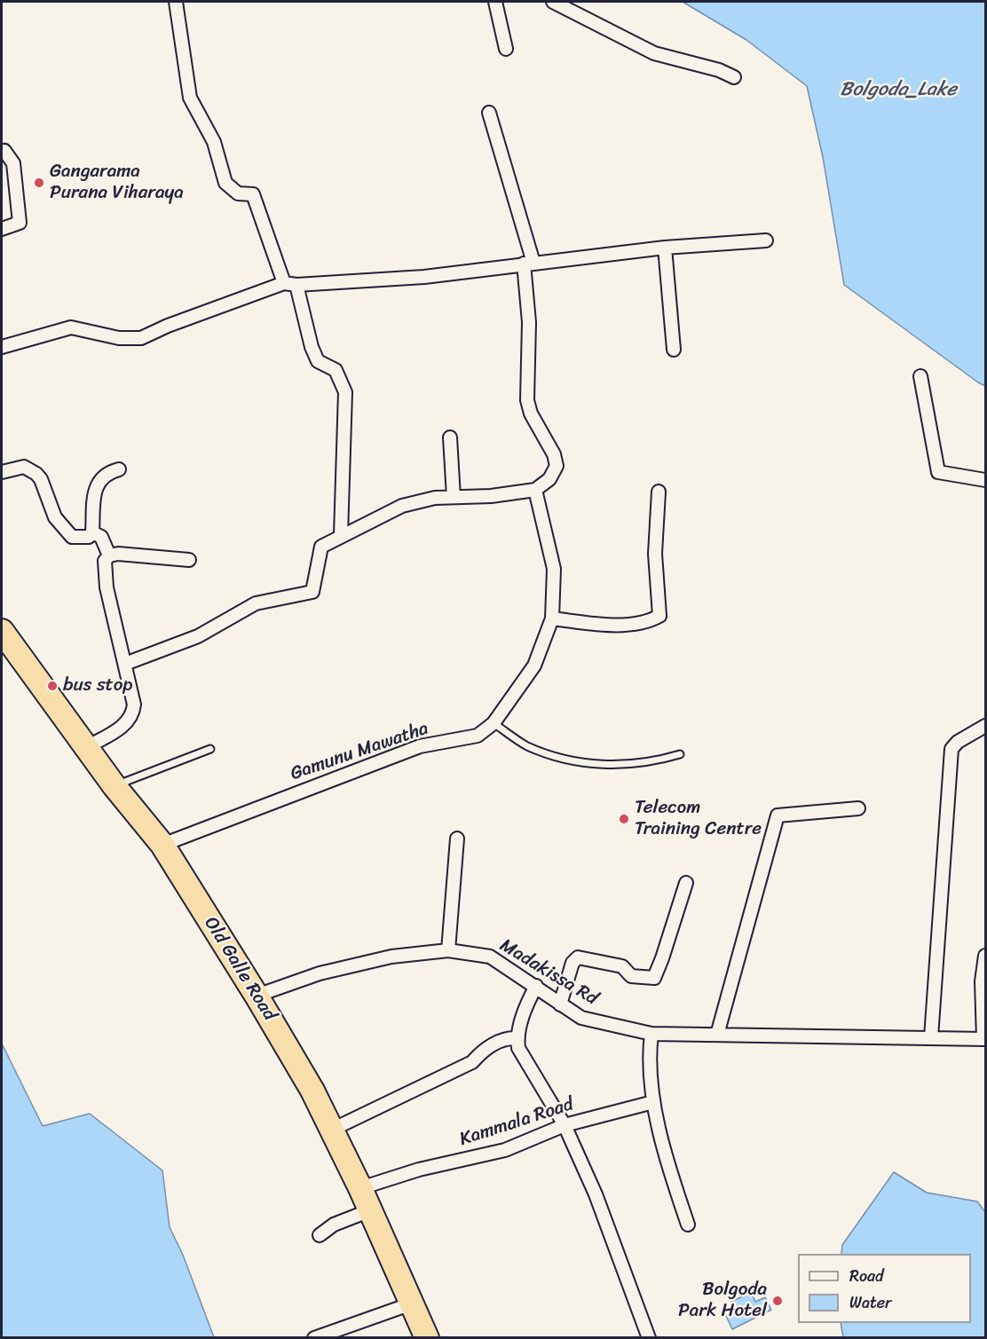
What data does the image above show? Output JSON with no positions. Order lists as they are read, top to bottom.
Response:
{
  "streets": {
    "highway": ["Old Galle Road"],
    "street": ["Gamunu Mawatha", "Madakissa Rd", "Kammala Road"]
  },
  "crossings": [
    ["Gamunu Mawatha", "Old Galle Road"],
    ["Old Galle Road", "Madakissa Rd"],
    ["Old Galle Road", "Kammala Road"]
  ],
  "water": ["Bolgoda_Lake"],
  "places": [
    "Gangarama Purana Viharaya",
    "bus stop",
    "Telecom Training Centre",
    "Bolgoda Park Hotel"
  ],
  "legend": ["Road", "Water"]
}
